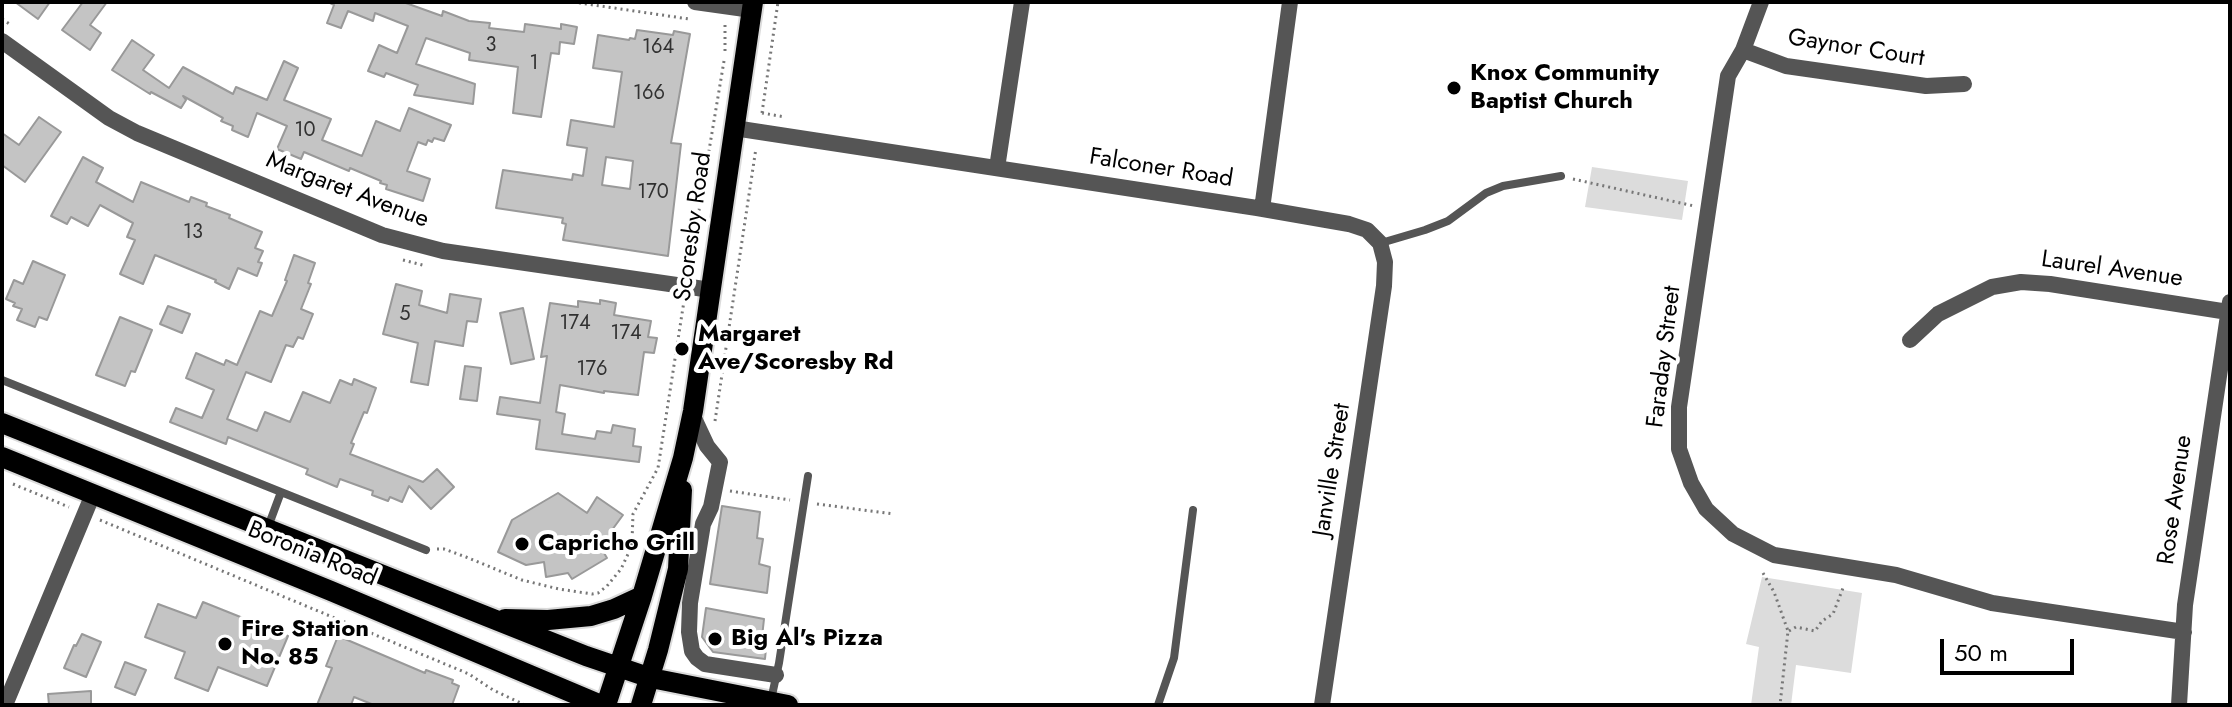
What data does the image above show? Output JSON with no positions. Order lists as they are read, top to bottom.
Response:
{
  "streets": {
    "main road": ["Scoresby Road", "Boronia Road"],
    "street": [
      "Gaynor Court",
      "Falconer Road",
      "Margaret Avenue",
      "Laurel Avenue",
      "Faraday Street",
      "Janville Street",
      "Rose Avenue"
    ]
  },
  "crossings": [
    ["Gaynor Court", "Faraday Street"],
    ["Falconer Road", "Scoresby Road"],
    ["Falconer Road", "Janville Street"],
    ["Margaret Avenue", "Scoresby Road"],
    ["Scoresby Road", "Boronia Road"],
    ["Laurel Avenue", "Rose Avenue"],
    ["Faraday Street", "Rose Avenue"]
  ],
  "places": [
    "Knox Community Baptist Church",
    "Margaret Ave/Scoresby Rd",
    "Capricho Grill",
    "Big Al's Pizza",
    "Fire Station No. 85"
  ],
  "house_numbers": [
    "3",
    "164",
    "1",
    "166",
    "10",
    "170",
    "13",
    "5",
    "174",
    "174",
    "176"
  ],
  "scale_bar": "50 m"
}
